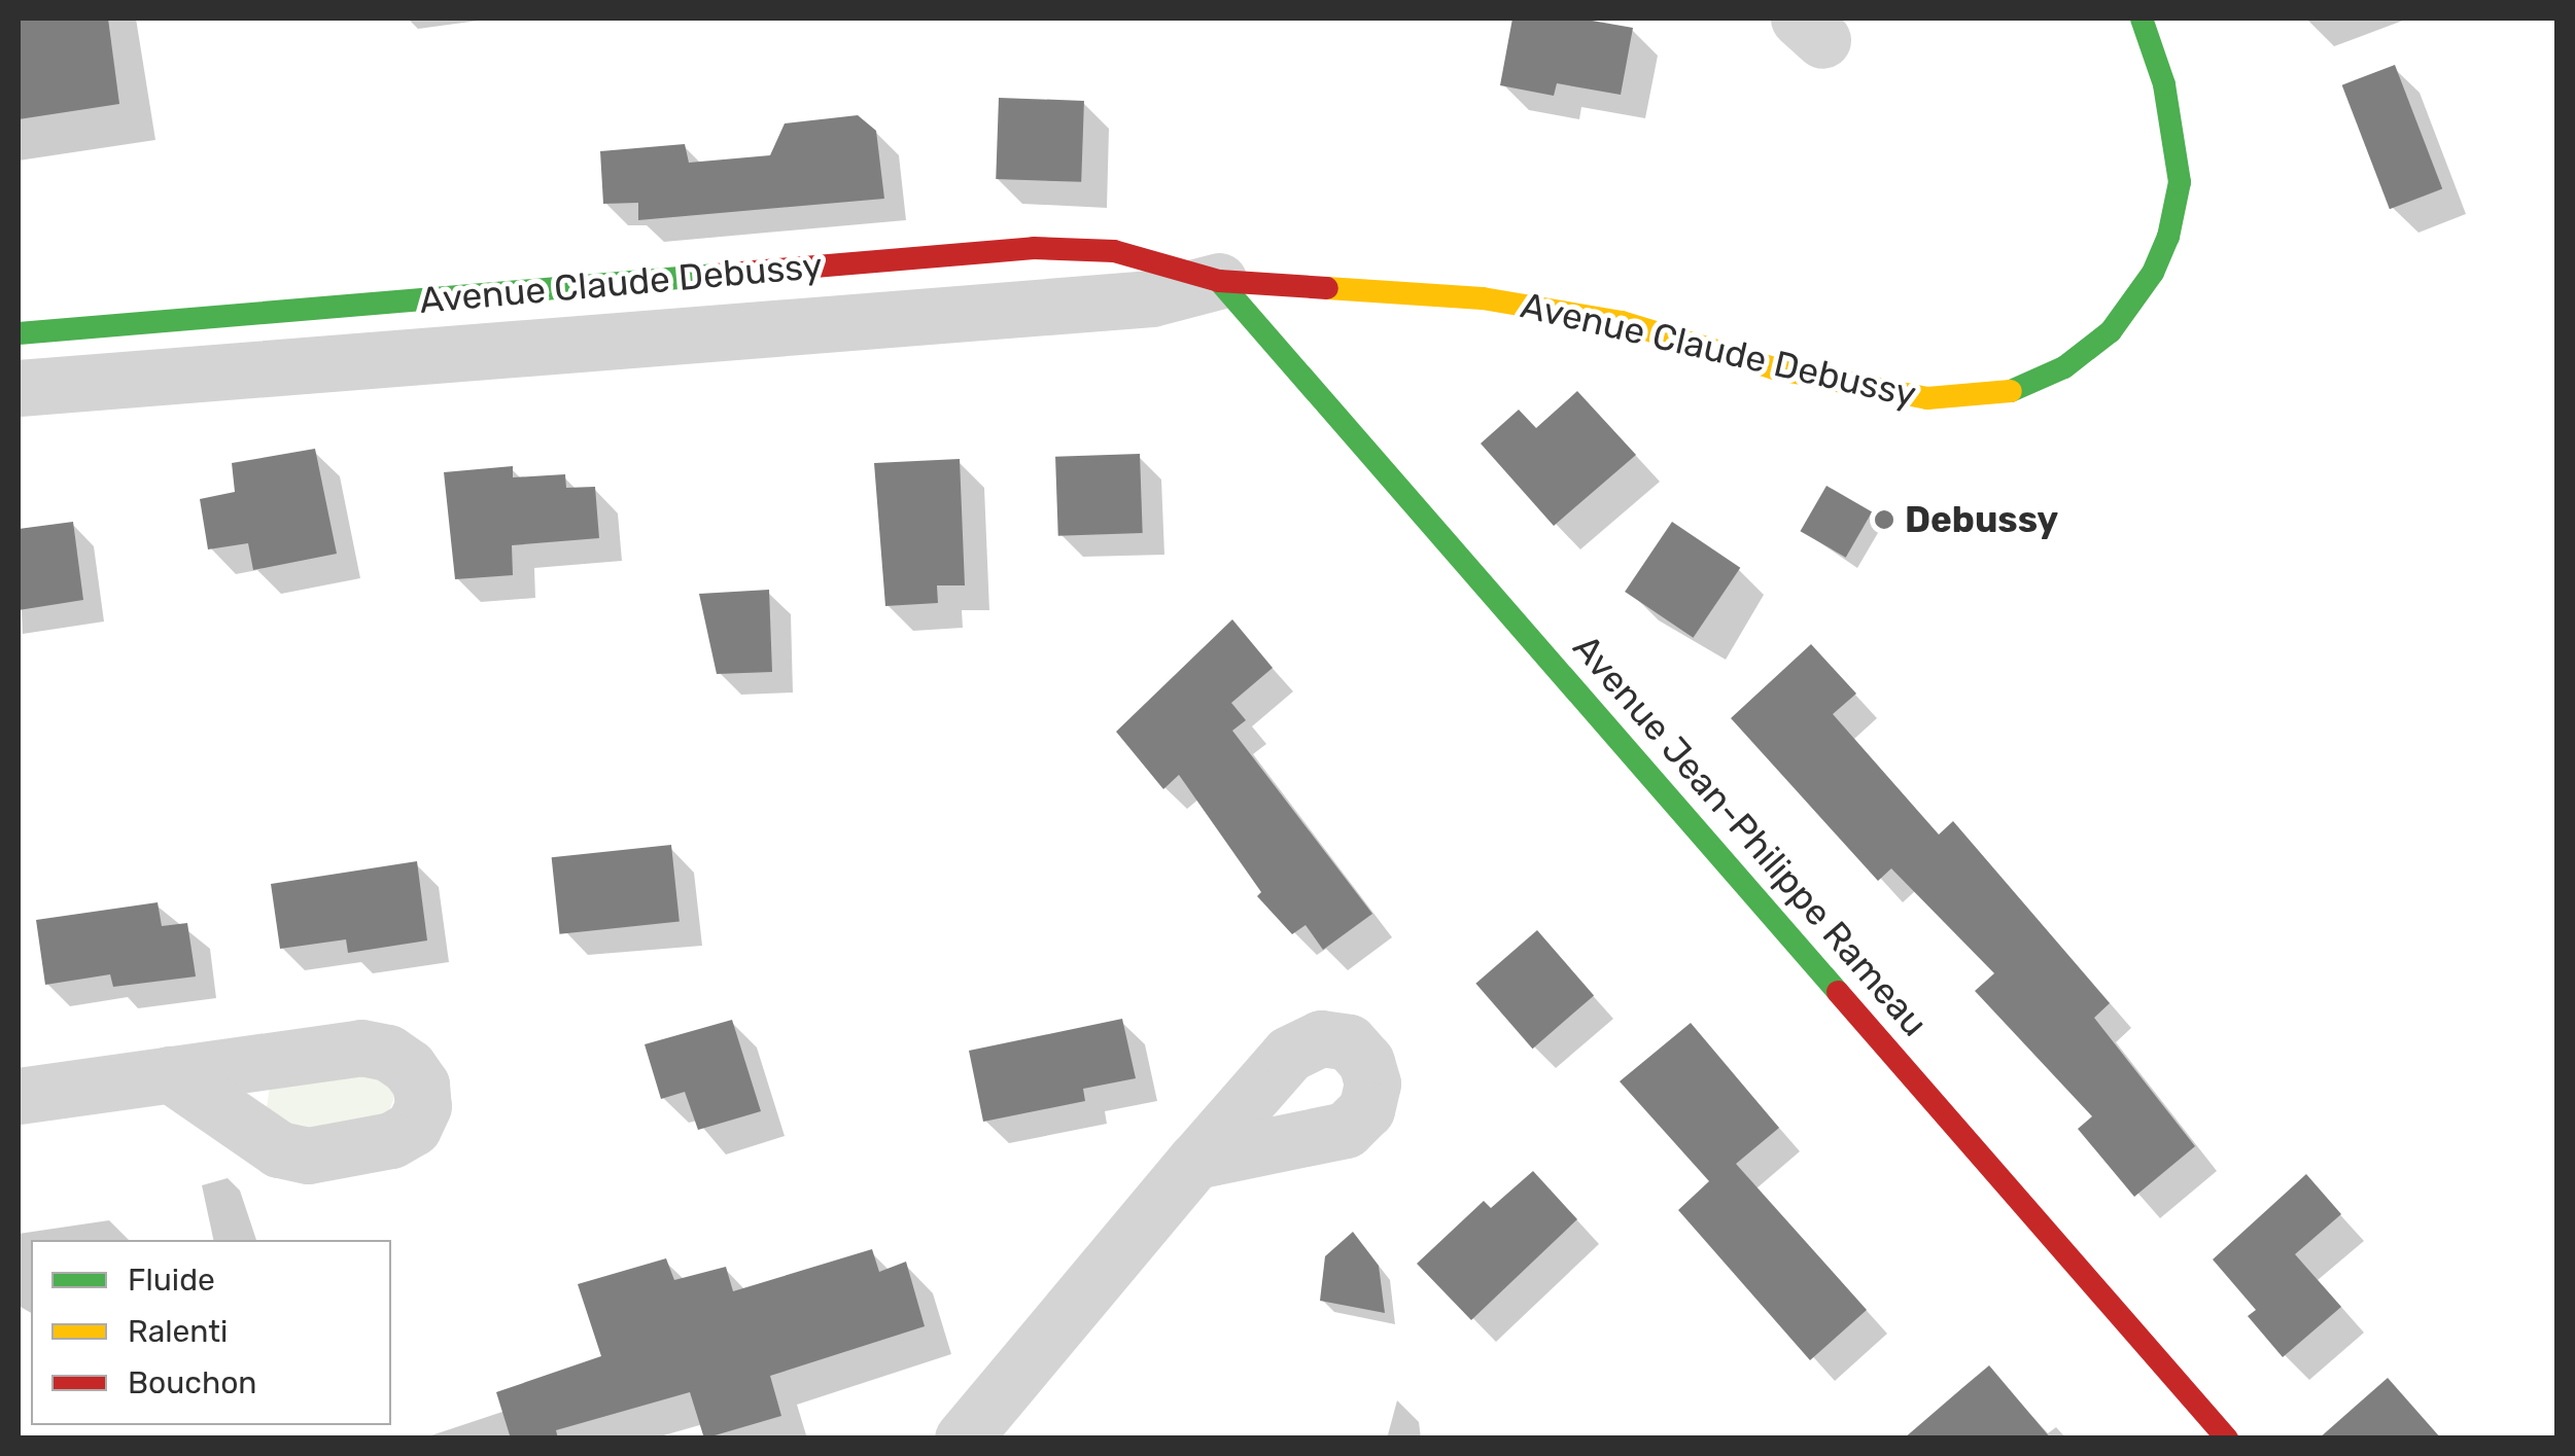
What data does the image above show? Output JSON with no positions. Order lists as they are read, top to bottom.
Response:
{
  "streets": {
    "street": ["Avenue Claude Debussy", "Avenue Jean-Philippe Rameau"]
  },
  "crossings": [
    ["Avenue Claude Debussy", "Avenue Jean-Philippe Rameau"]
  ],
  "places": ["Debussy"],
  "legend": ["Fluide", "Ralenti", "Bouchon"]
}
